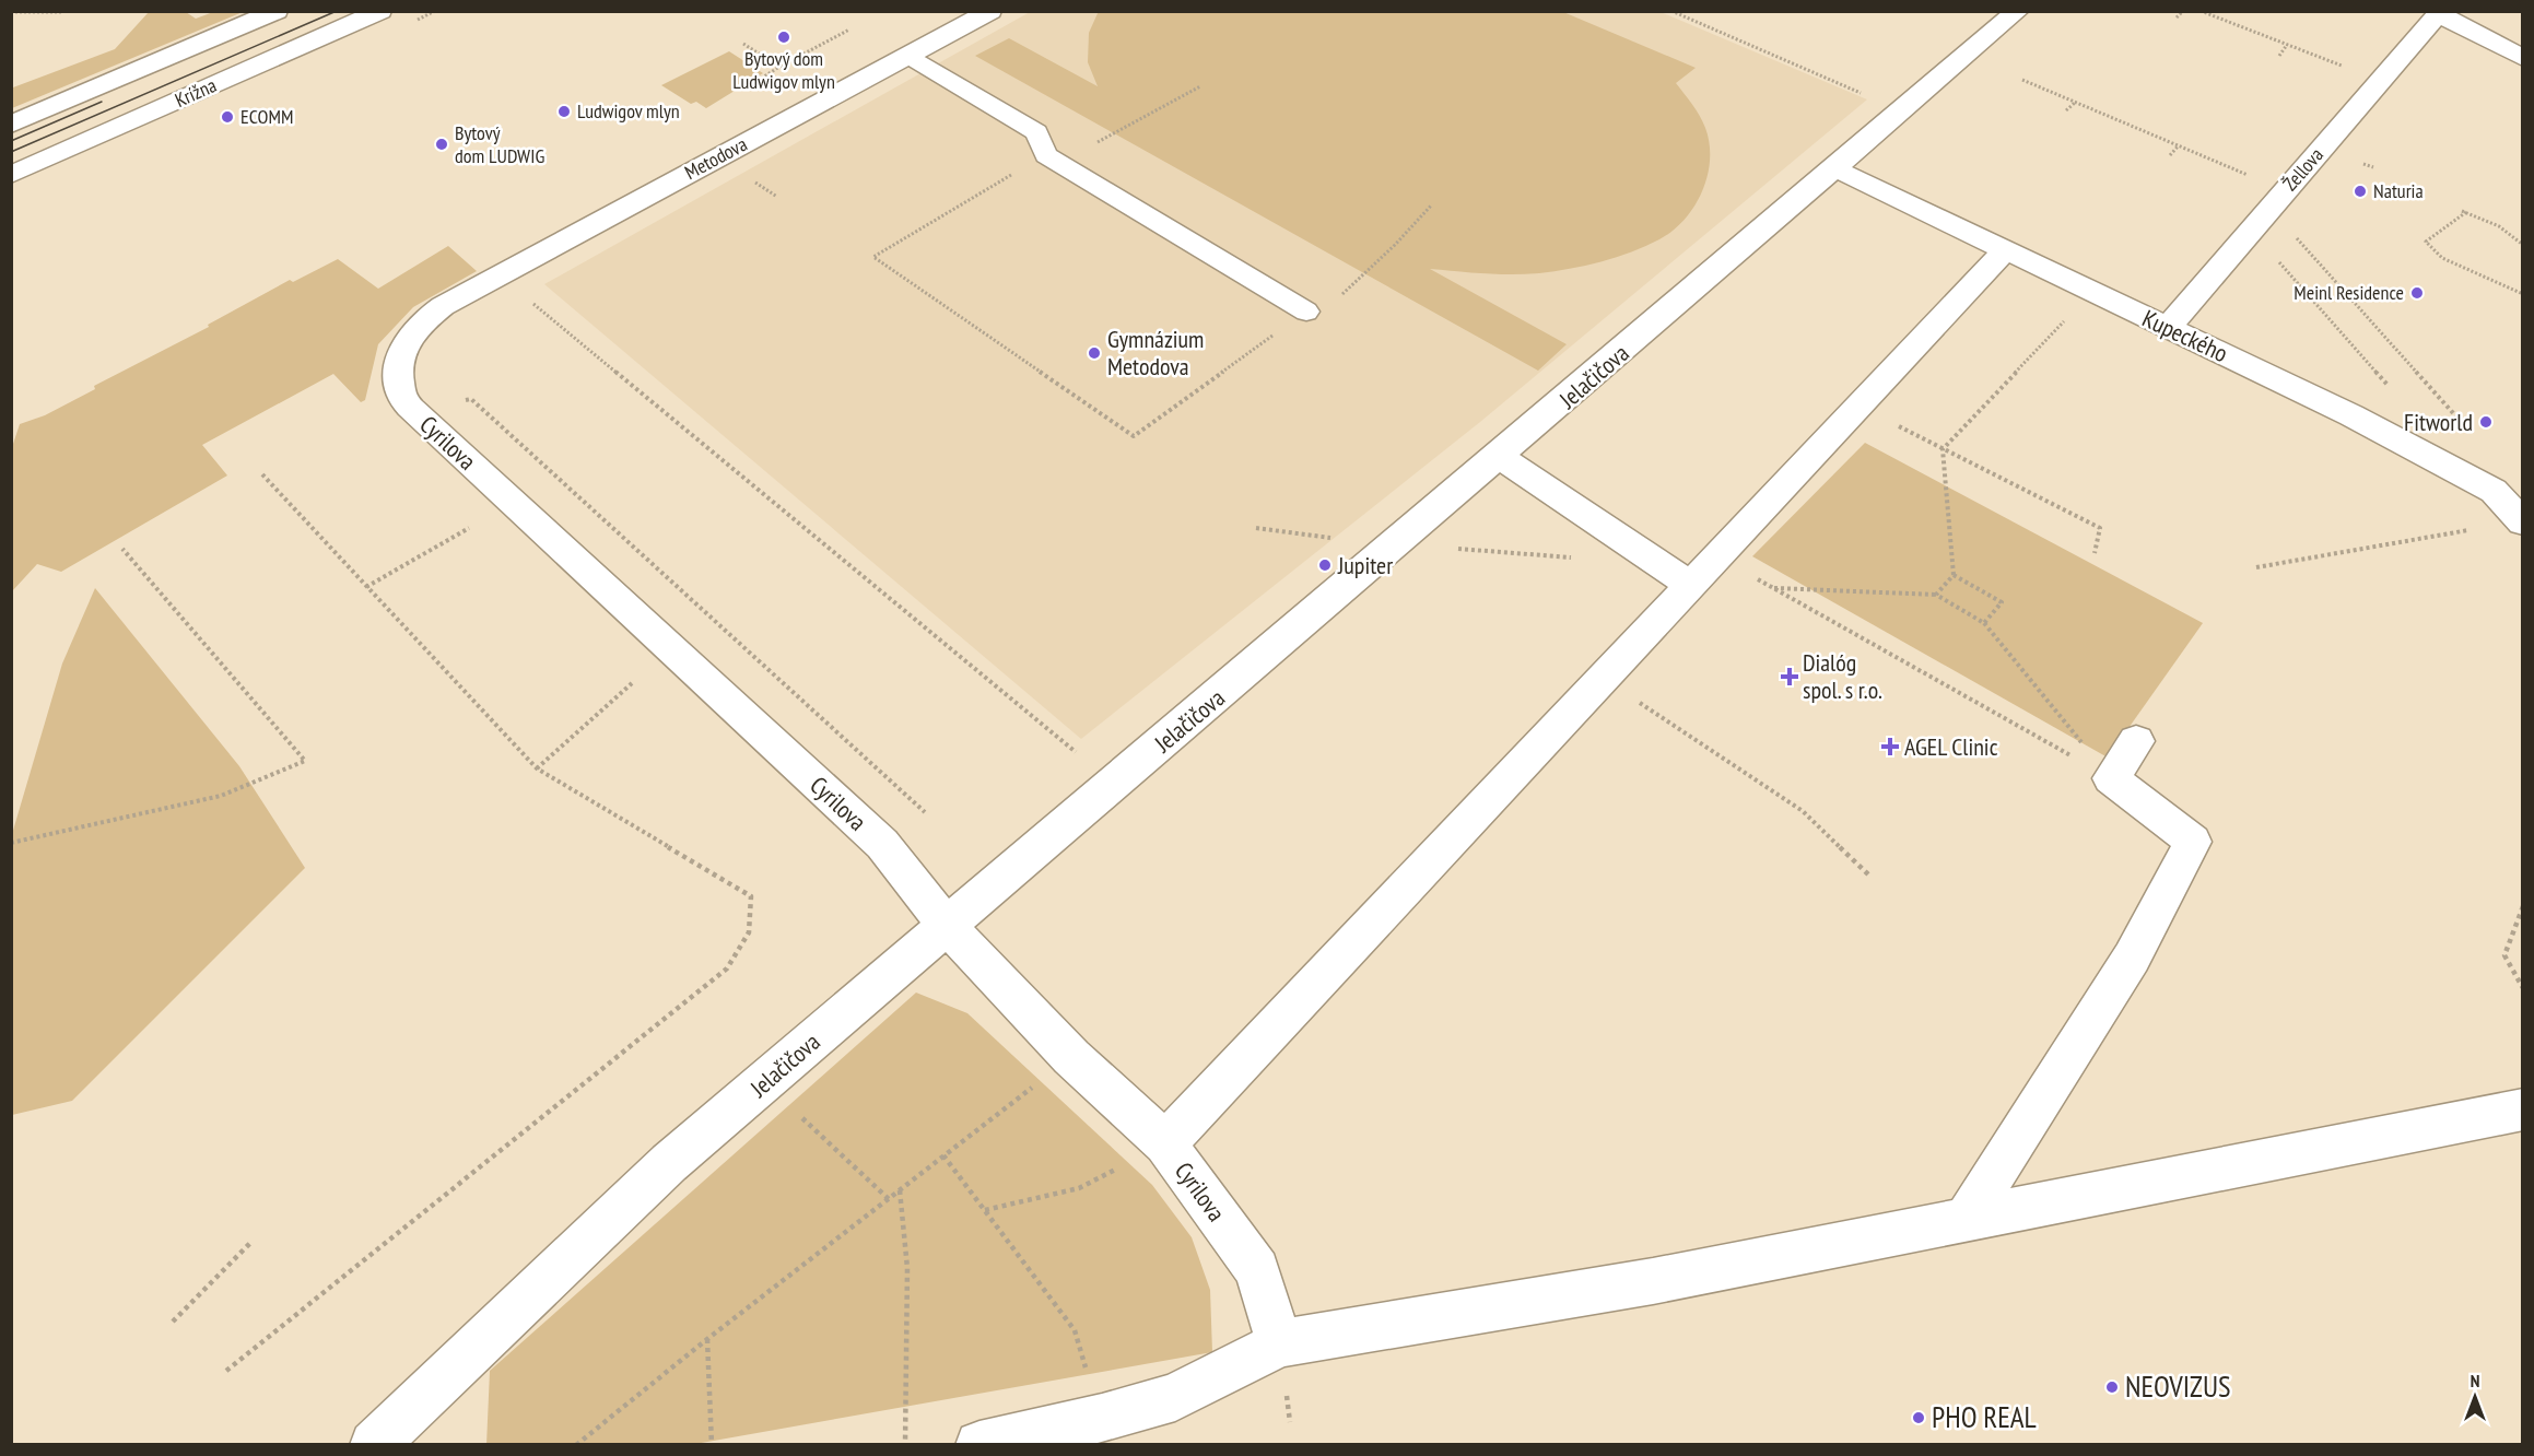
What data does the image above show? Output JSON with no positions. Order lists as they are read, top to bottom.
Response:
{
  "streets": {
    "street": [
      "Krížna",
      "Metodova",
      "Žellova",
      "Kupeckého",
      "Jelačičova",
      "Cyrilova"
    ]
  },
  "crossings": [
    ["Metodova", "Cyrilova"],
    ["Žellova", "Kupeckého"],
    ["Kupeckého", "Jelačičova"],
    ["Jelačičova", "Cyrilova"]
  ],
  "places": {
    "other": [
      "Bytový dom Ludwigov mlyn",
      "Ludwigov mlyn",
      "ECOMM",
      "Bytový dom LUDWIG",
      "Naturia",
      "Meinl Residence",
      "Gymnázium Metodova",
      "Fitworld",
      "Jupiter",
      "NEOVIZUS",
      "PHO REAL"
    ],
    "health": ["Dialóg spol. s r.o.", "AGEL Clinic"]
  },
  "north": "top"
}
